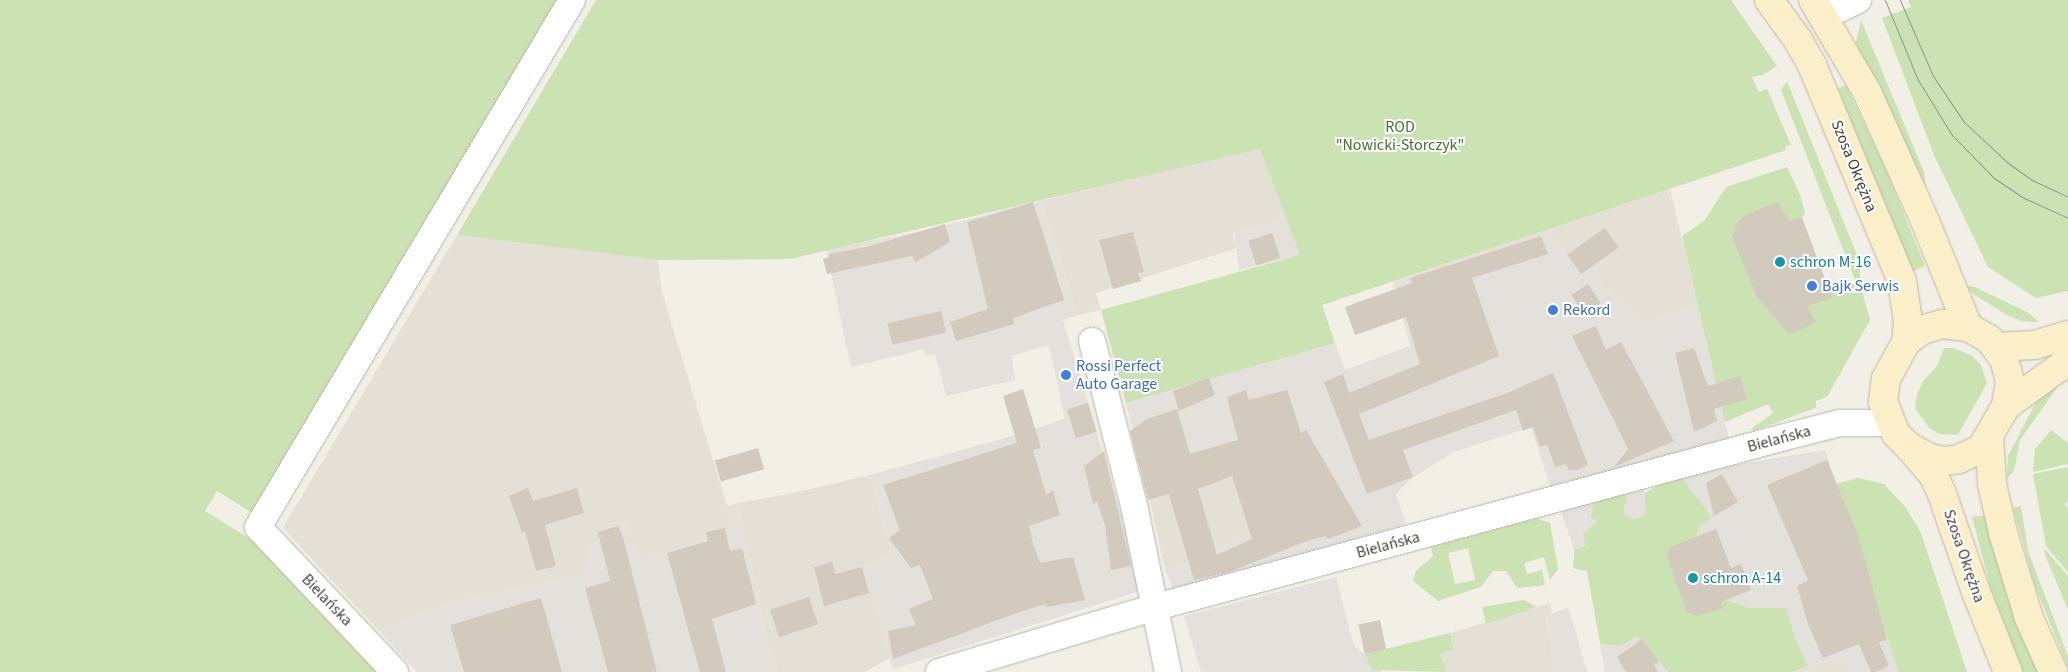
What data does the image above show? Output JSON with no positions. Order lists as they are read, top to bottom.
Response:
{
  "streets": {
    "street": ["Szosa Okrężna", "Bielańska"]
  },
  "crossings": [
    ["Szosa Okrężna", "Bielańska"]
  ],
  "parks": ["ROD \"Nowicki-Storczyk\""],
  "places": [
    "schron M-16",
    "Bajk Serwis",
    "Rekord",
    "Rossi Perfect Auto Garage",
    "schron A-14"
  ]
}
